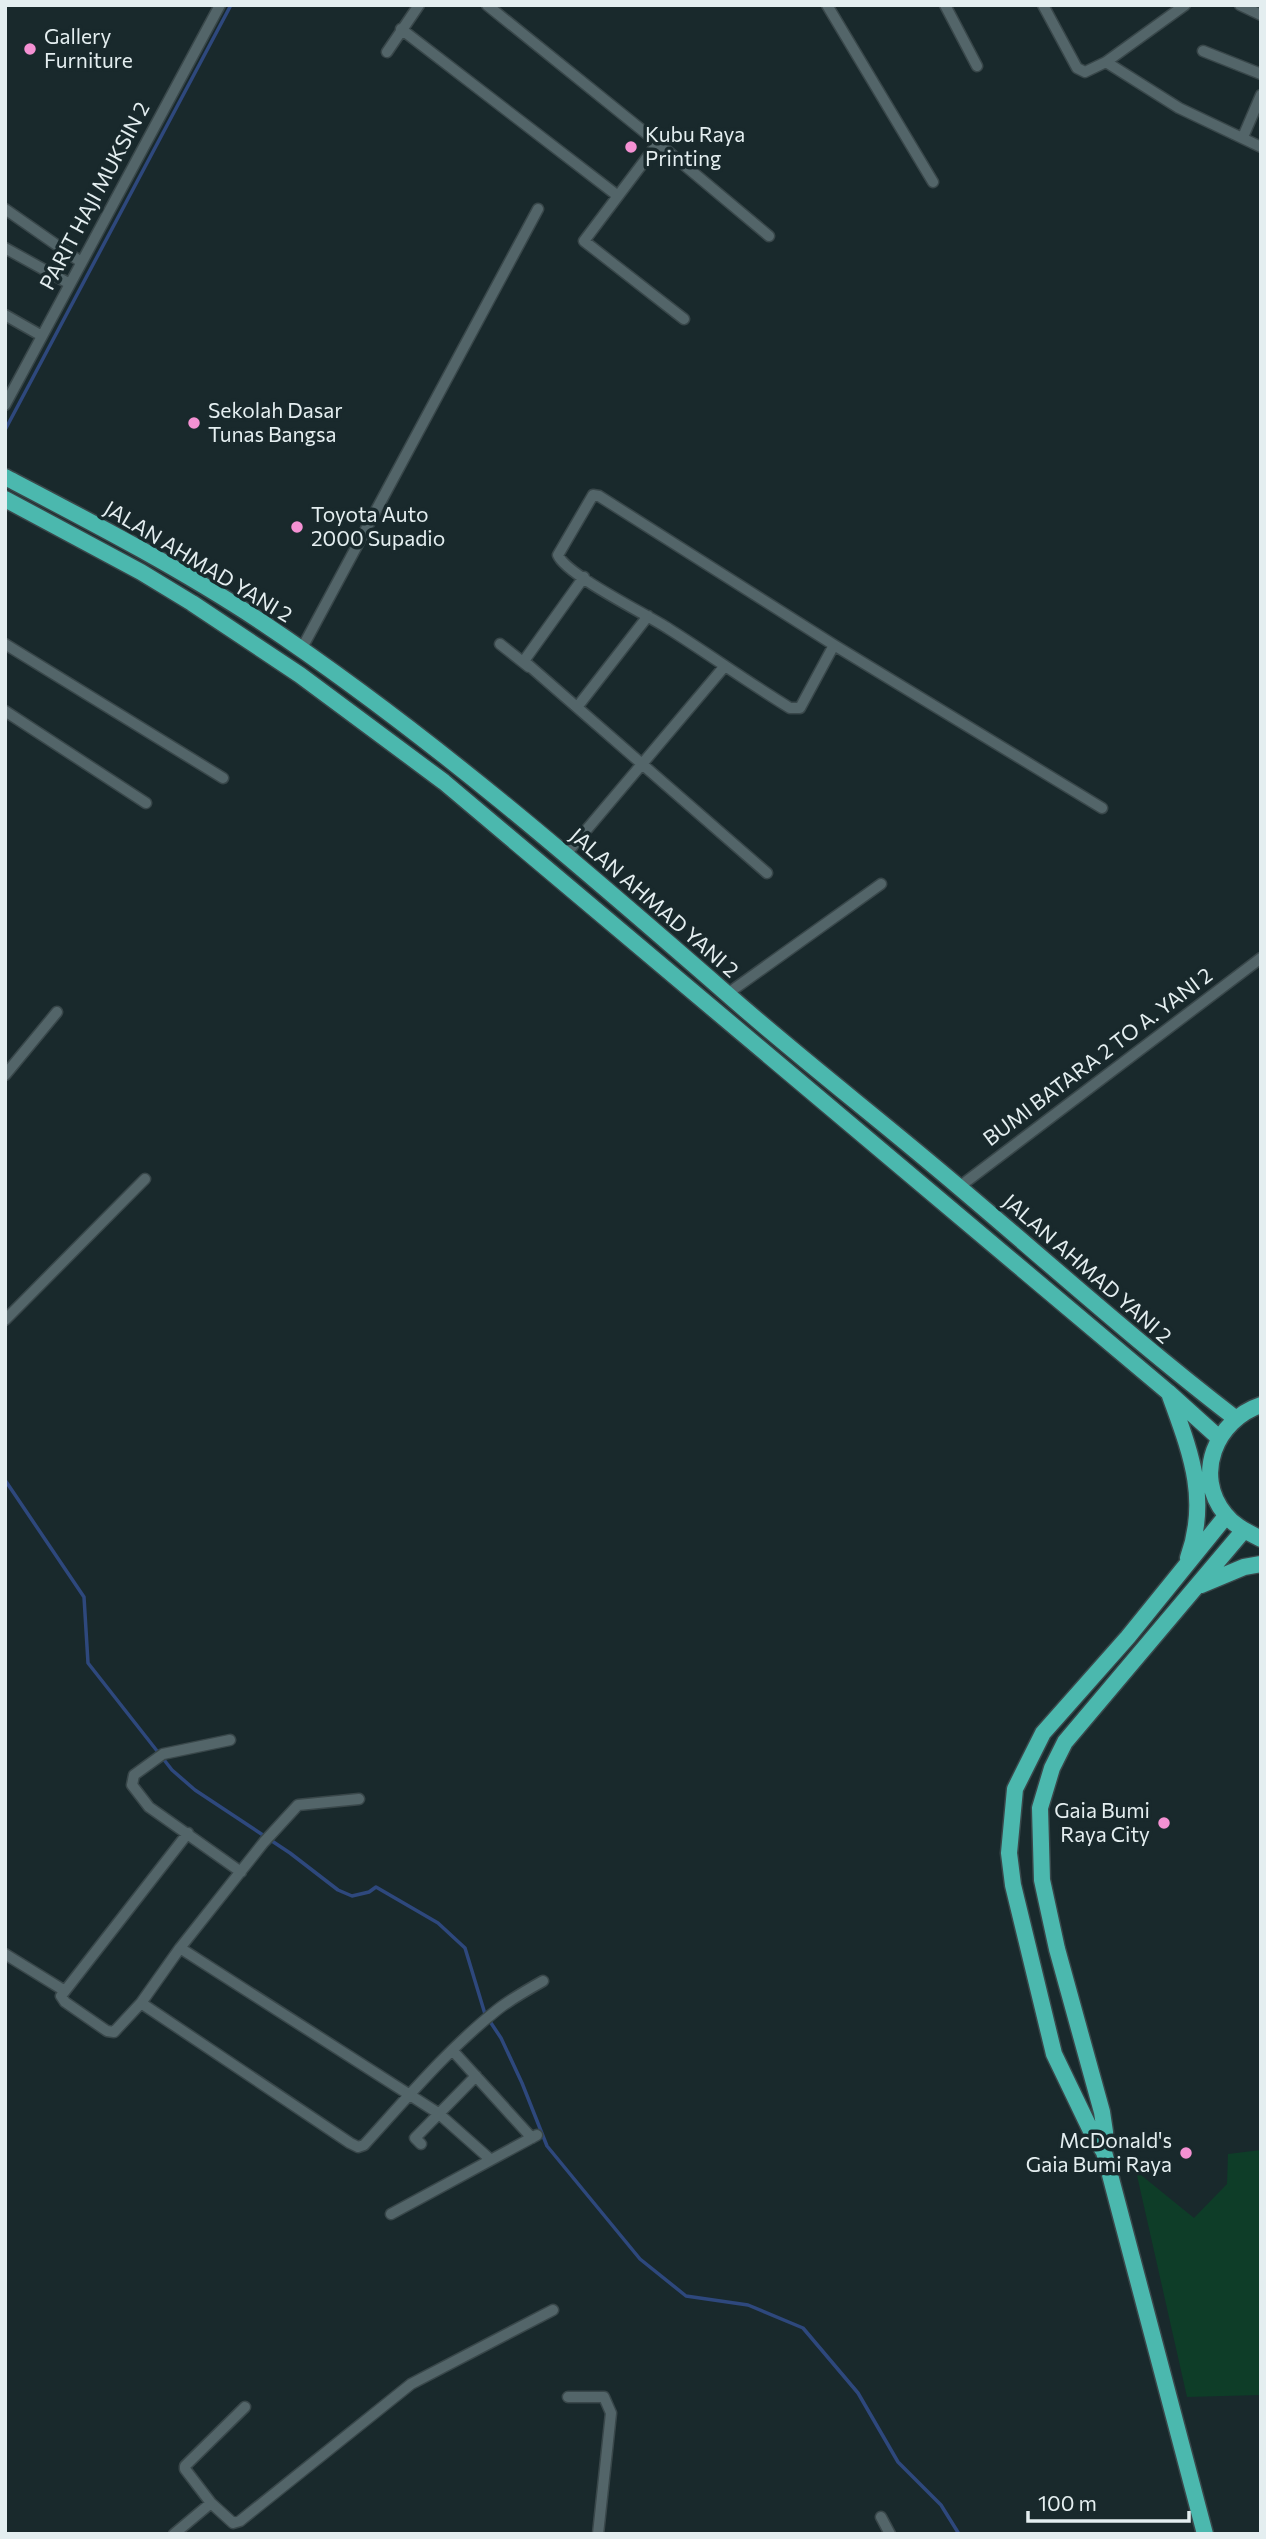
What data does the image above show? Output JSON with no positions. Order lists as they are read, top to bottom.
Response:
{
  "streets": {
    "highway": ["JALAN AHMAD YANI 2"],
    "street": ["PARIT HAJI MUKSIN 2", "BUMI BATARA 2 TO A. YANI 2"]
  },
  "crossings": [
    ["JALAN AHMAD YANI 2", "BUMI BATARA 2 TO A. YANI 2"]
  ],
  "places": [
    "Gallery Furniture",
    "Kubu Raya Printing",
    "Sekolah Dasar Tunas Bangsa",
    "Toyota Auto 2000 Supadio",
    "Gaia Bumi Raya City",
    "McDonald's Gaia Bumi Raya"
  ],
  "scale_bar": "100 m"
}
